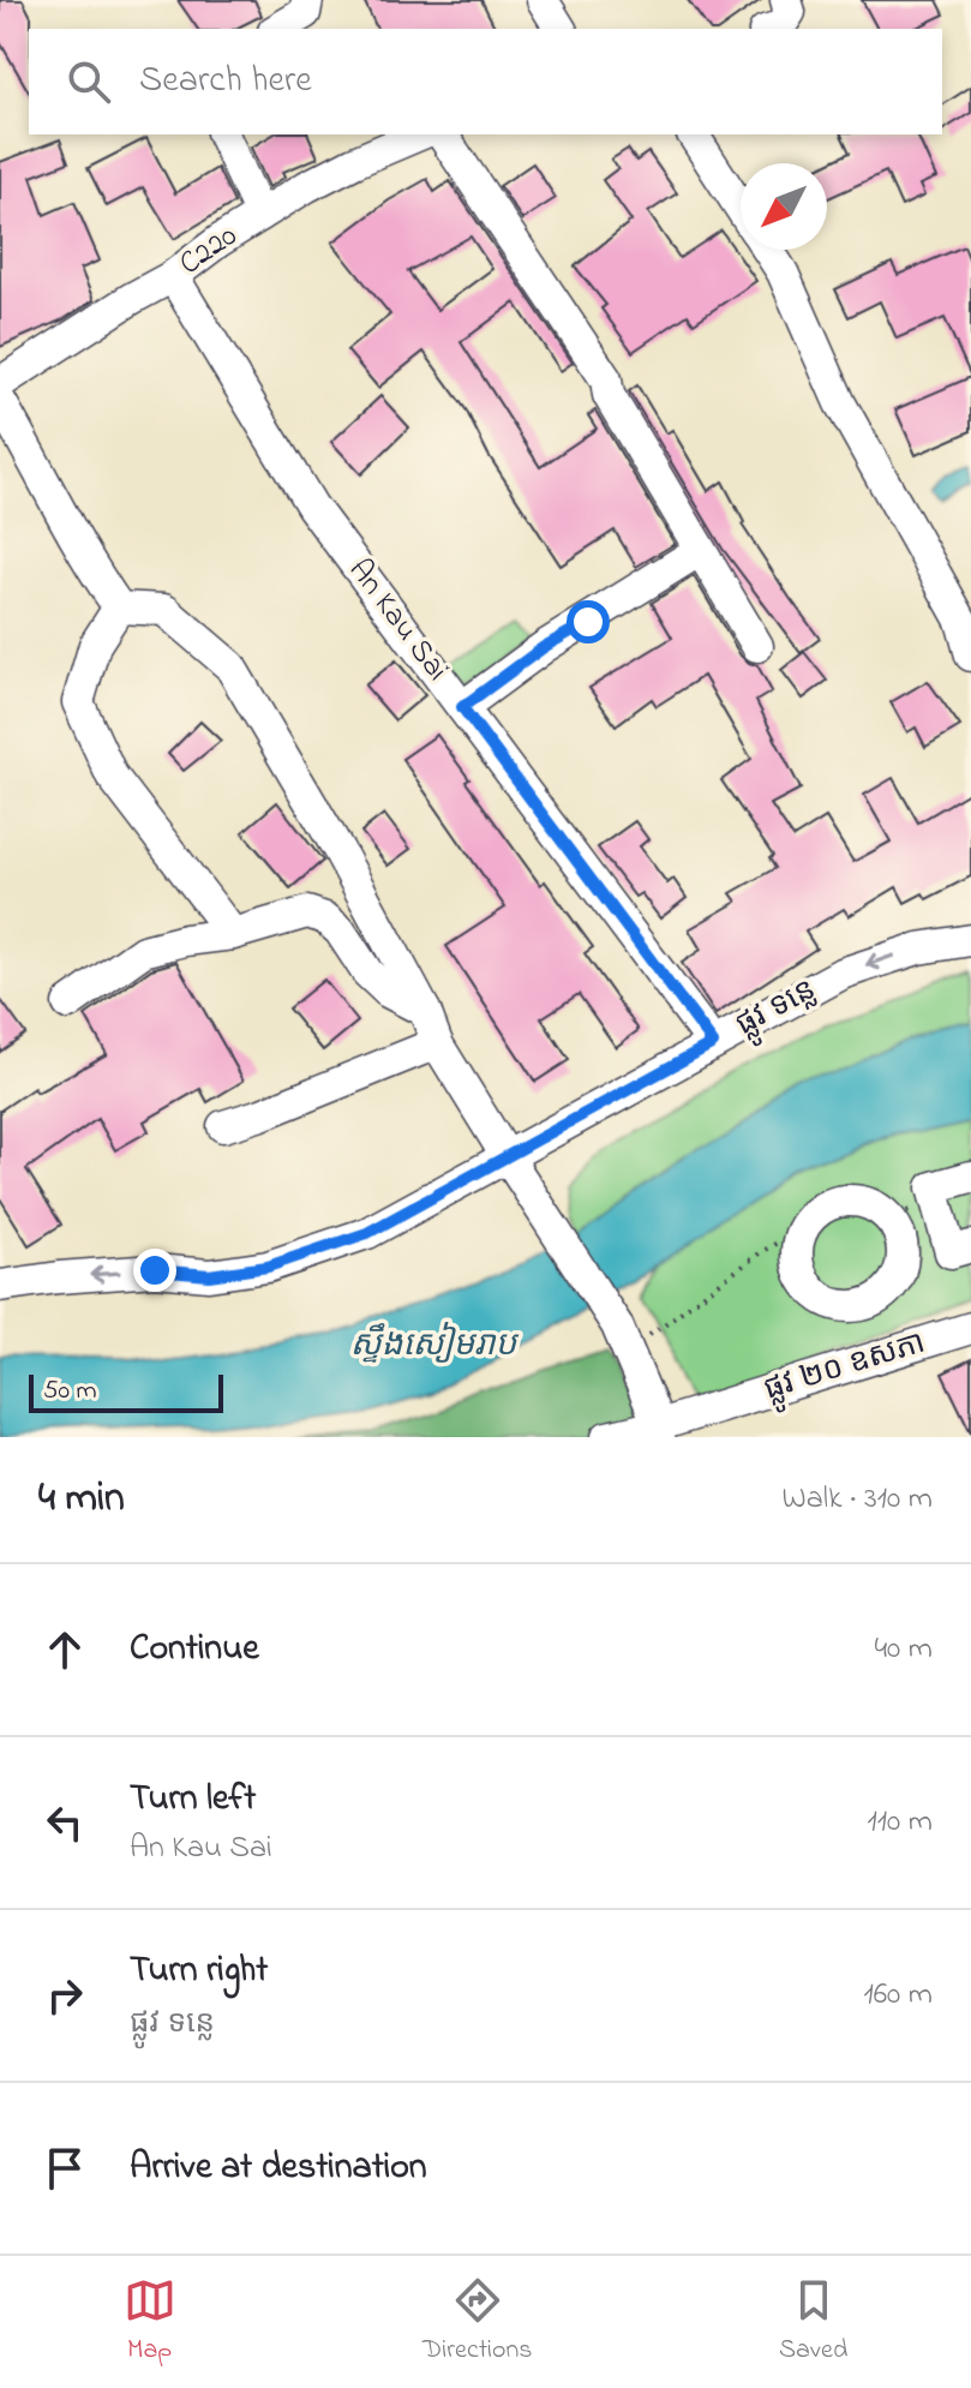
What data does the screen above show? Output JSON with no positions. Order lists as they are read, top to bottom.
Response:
{
  "streets": {
    "street": [
      "C220",
      "An Kau Sai",
      "ផ្លូវ ទន្លេ",
      "ផ្លូវ ២០ ឧសភា"
    ]
  },
  "crossings": [
    ["C220", "An Kau Sai"],
    ["An Kau Sai", "ផ្លូវ ទន្លេ"]
  ],
  "water": ["ស្ទឹងសៀមរាប"],
  "scale_bar": "50 m",
  "north": "bottom left",
  "page": {
    "search": "Search here",
    "scale": "50 m",
    "heading": ["4 min", "Walk · 310 m"],
    "list": [
      ["Continue", "40 m"],
      ["Turn left", "An Kau Sai", "110 m"],
      ["Turn right", "ផ្លូវ ទន្លេ", "160 m"],
      "Arrive at destination"
    ],
    "nav": ["Map", "Directions", "Saved"]
  }
}
